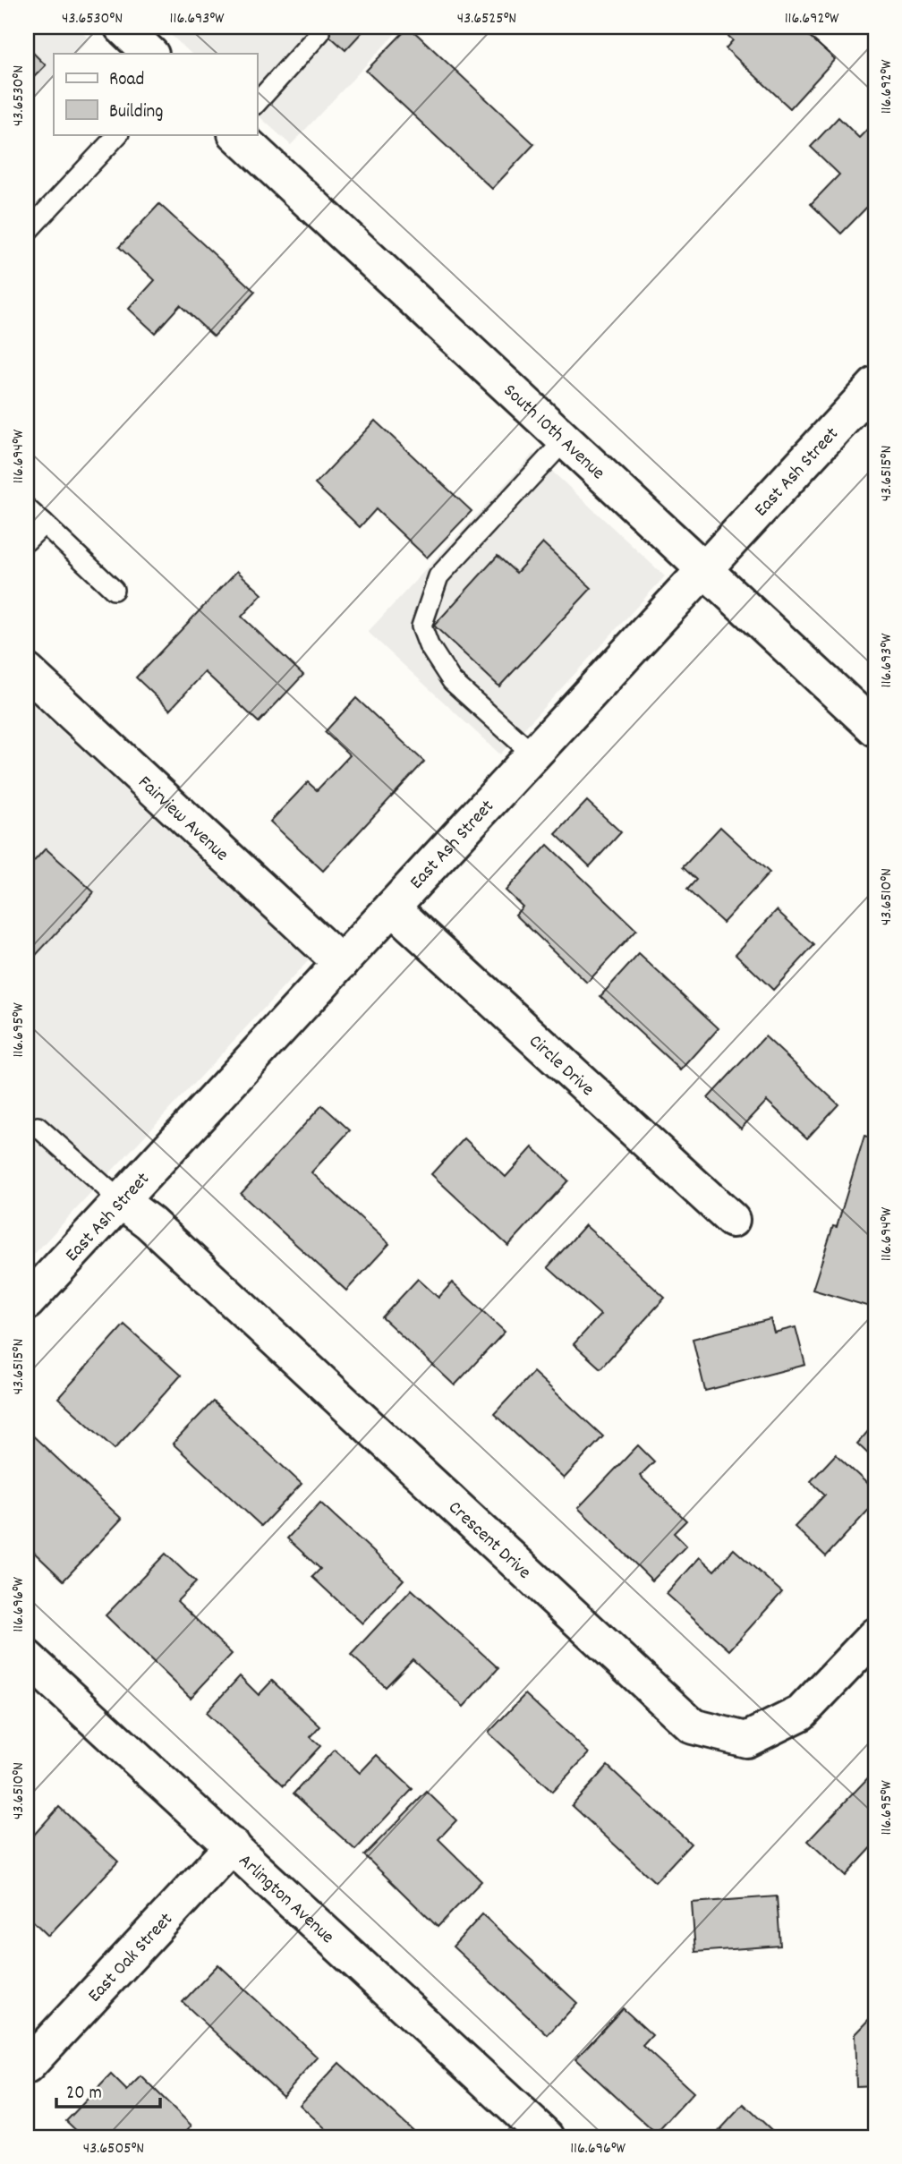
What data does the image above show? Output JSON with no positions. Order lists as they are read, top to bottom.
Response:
{
  "streets": {
    "street": [
      "South 10th Avenue",
      "East Ash Street",
      "Fairview Avenue",
      "Circle Drive",
      "Crescent Drive",
      "Arlington Avenue",
      "East Oak Street"
    ]
  },
  "crossings": [
    ["South 10th Avenue", "East Ash Street"],
    ["East Ash Street", "Fairview Avenue"],
    ["East Ash Street", "Circle Drive"],
    ["East Ash Street", "Crescent Drive"],
    ["Arlington Avenue", "East Oak Street"]
  ],
  "legend": ["Road", "Building"],
  "scale_bar": "20 m",
  "coordinates": [
    "43.6530°N",
    "116.693°W",
    "43.6525°N",
    "116.692°W",
    "116.694°W",
    "43.6515°N",
    "43.6510°N",
    "116.695°W",
    "116.696°W",
    "43.6505°N"
  ]
}
